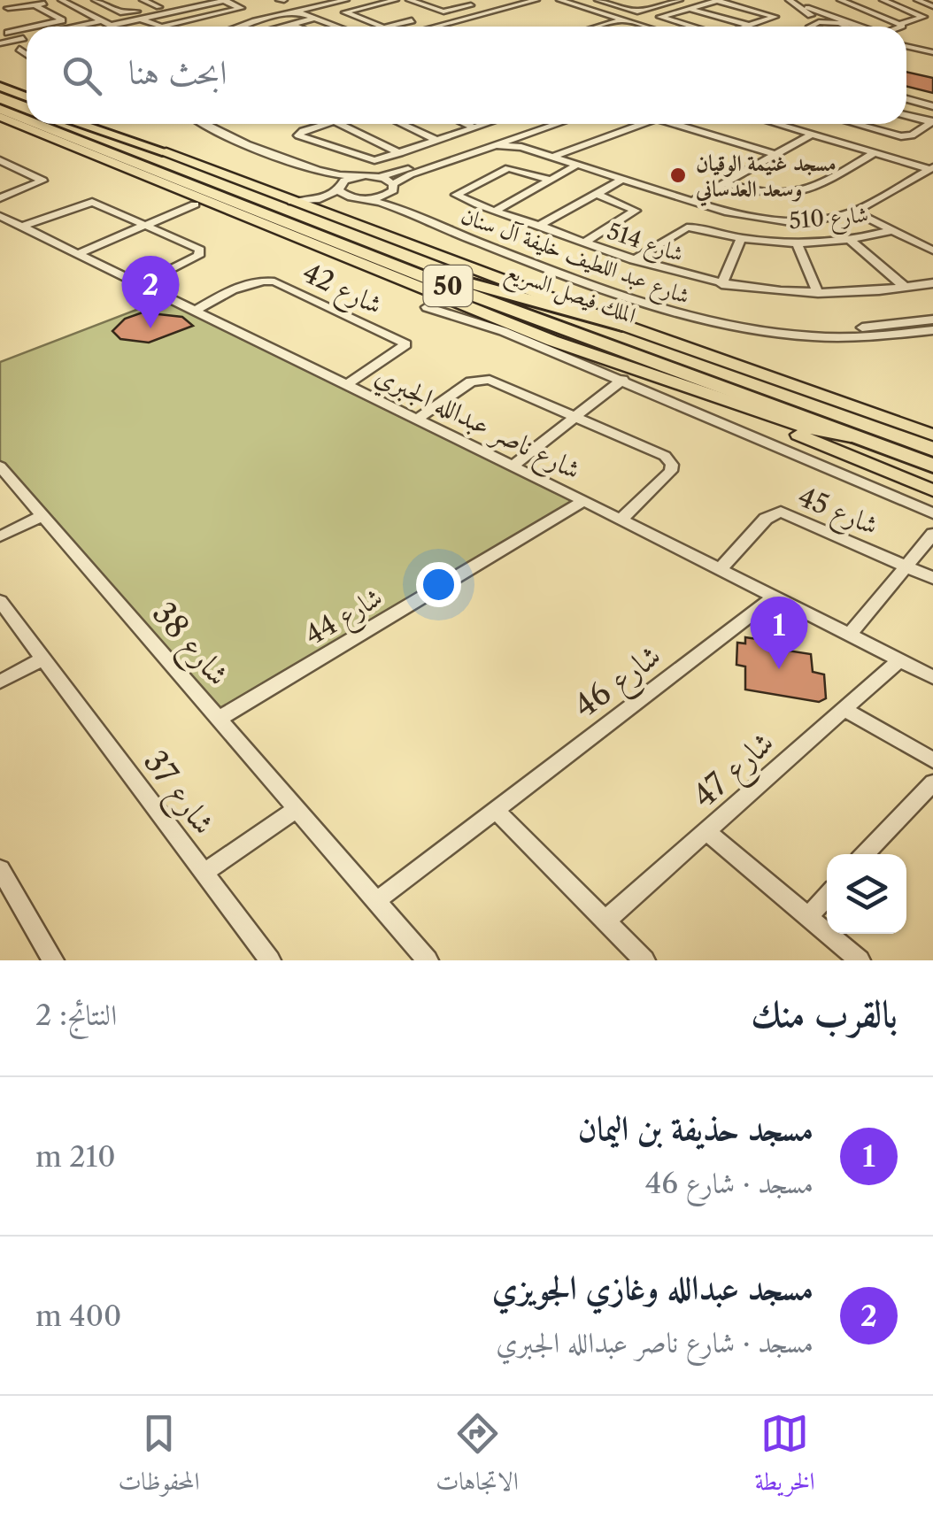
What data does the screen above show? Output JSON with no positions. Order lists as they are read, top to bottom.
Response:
{
  "streets": {
    "highway": ["50", "الملك فيصل السريع"],
    "street": [
      "شارع 510",
      "شارع 514",
      "شارع عبد اللطيف خليفة آل سنان",
      "شارع 42",
      "شارع ناصر عبدالله الجبري",
      "شارع 45",
      "شارع 44",
      "شارع 38",
      "شارع 46",
      "شارع 47",
      "شارع 37"
    ]
  },
  "crossings": [
    ["شارع 510", "شارع 514"],
    ["شارع 42", "شارع ناصر عبدالله الجبري"],
    ["شارع ناصر عبدالله الجبري", "شارع 45"],
    ["شارع ناصر عبدالله الجبري", "شارع 44"],
    ["شارع ناصر عبدالله الجبري", "شارع 46"],
    ["شارع ناصر عبدالله الجبري", "شارع 47"],
    ["شارع 44", "شارع 38"],
    ["شارع 38", "شارع 46"]
  ],
  "places": ["مسجد غنيمة الوقيان وسعد العدساني"],
  "page": {
    "search": "ابحث هنا",
    "pins": ["2", "1"],
    "heading": ["بالقرب منك", "النتائج: 2"],
    "list": [
      {
        "mark": "1",
        "name": "مسجد حذيفة بن اليمان",
        "note": "مسجد · شارع 46",
        "value": "210 m"
      },
      {
        "mark": "2",
        "name": "مسجد عبدالله وغازي الجويزي",
        "note": "مسجد · شارع ناصر عبدالله الجبري",
        "value": "400 m"
      }
    ],
    "nav": ["الخريطة", "الاتجاهات", "المحفوظات"]
  }
}
